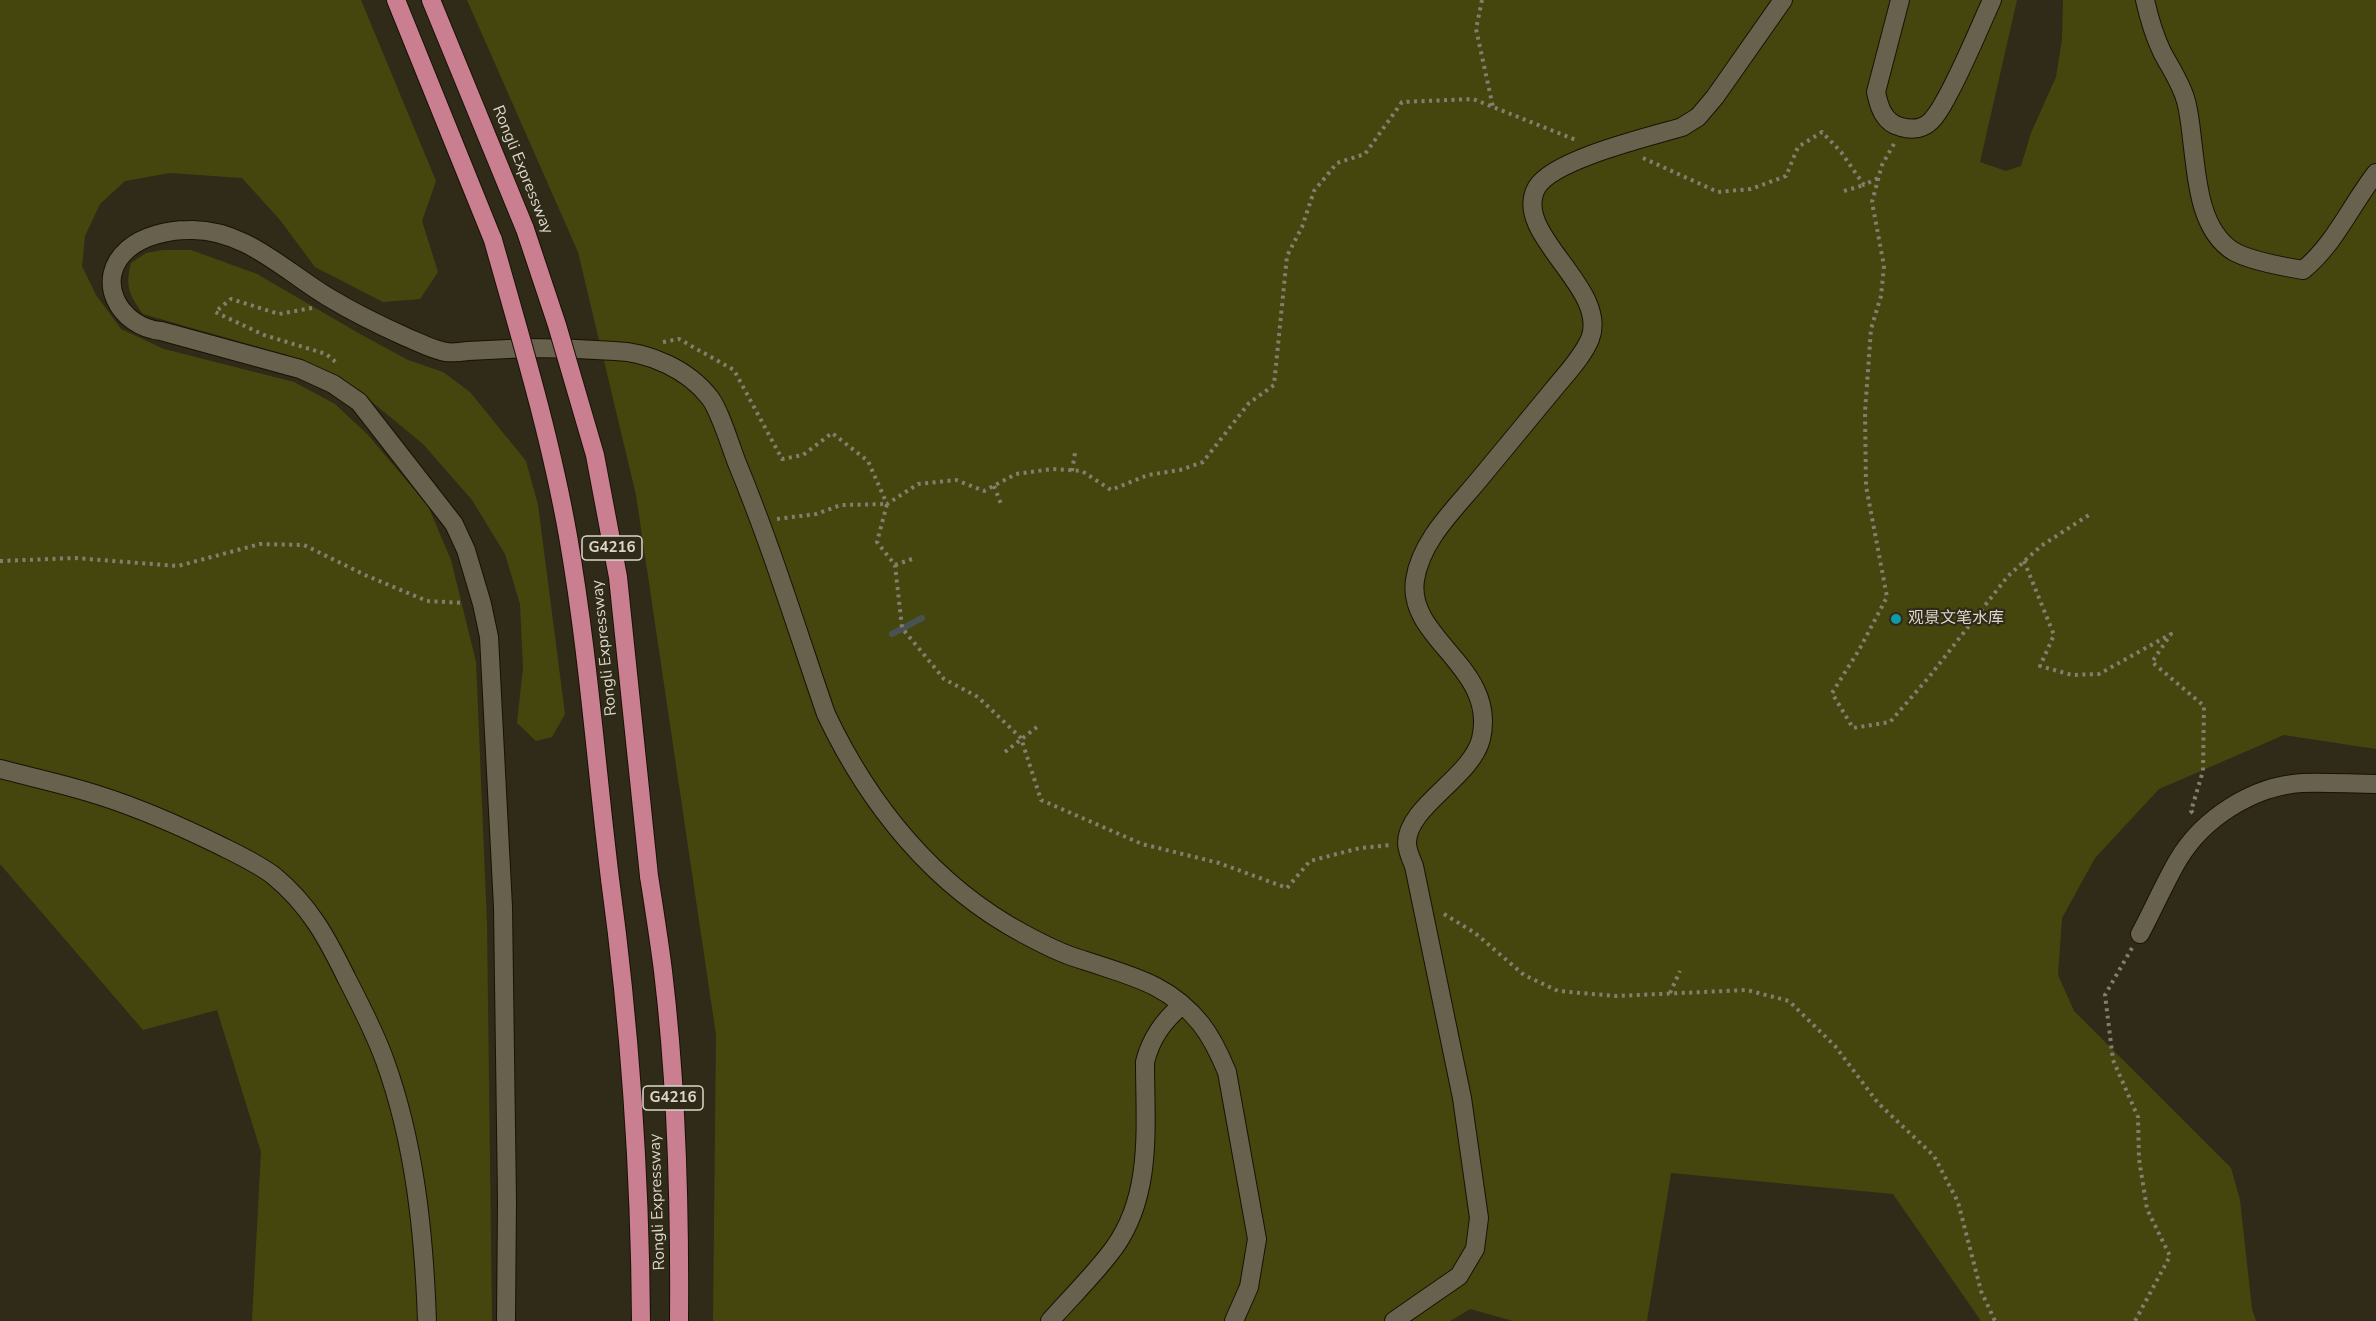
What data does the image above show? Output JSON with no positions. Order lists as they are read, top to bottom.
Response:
{
  "streets": {
    "highway": ["Rongli Expressway", "G4216"]
  },
  "places": ["观景文笔水库"]
}
